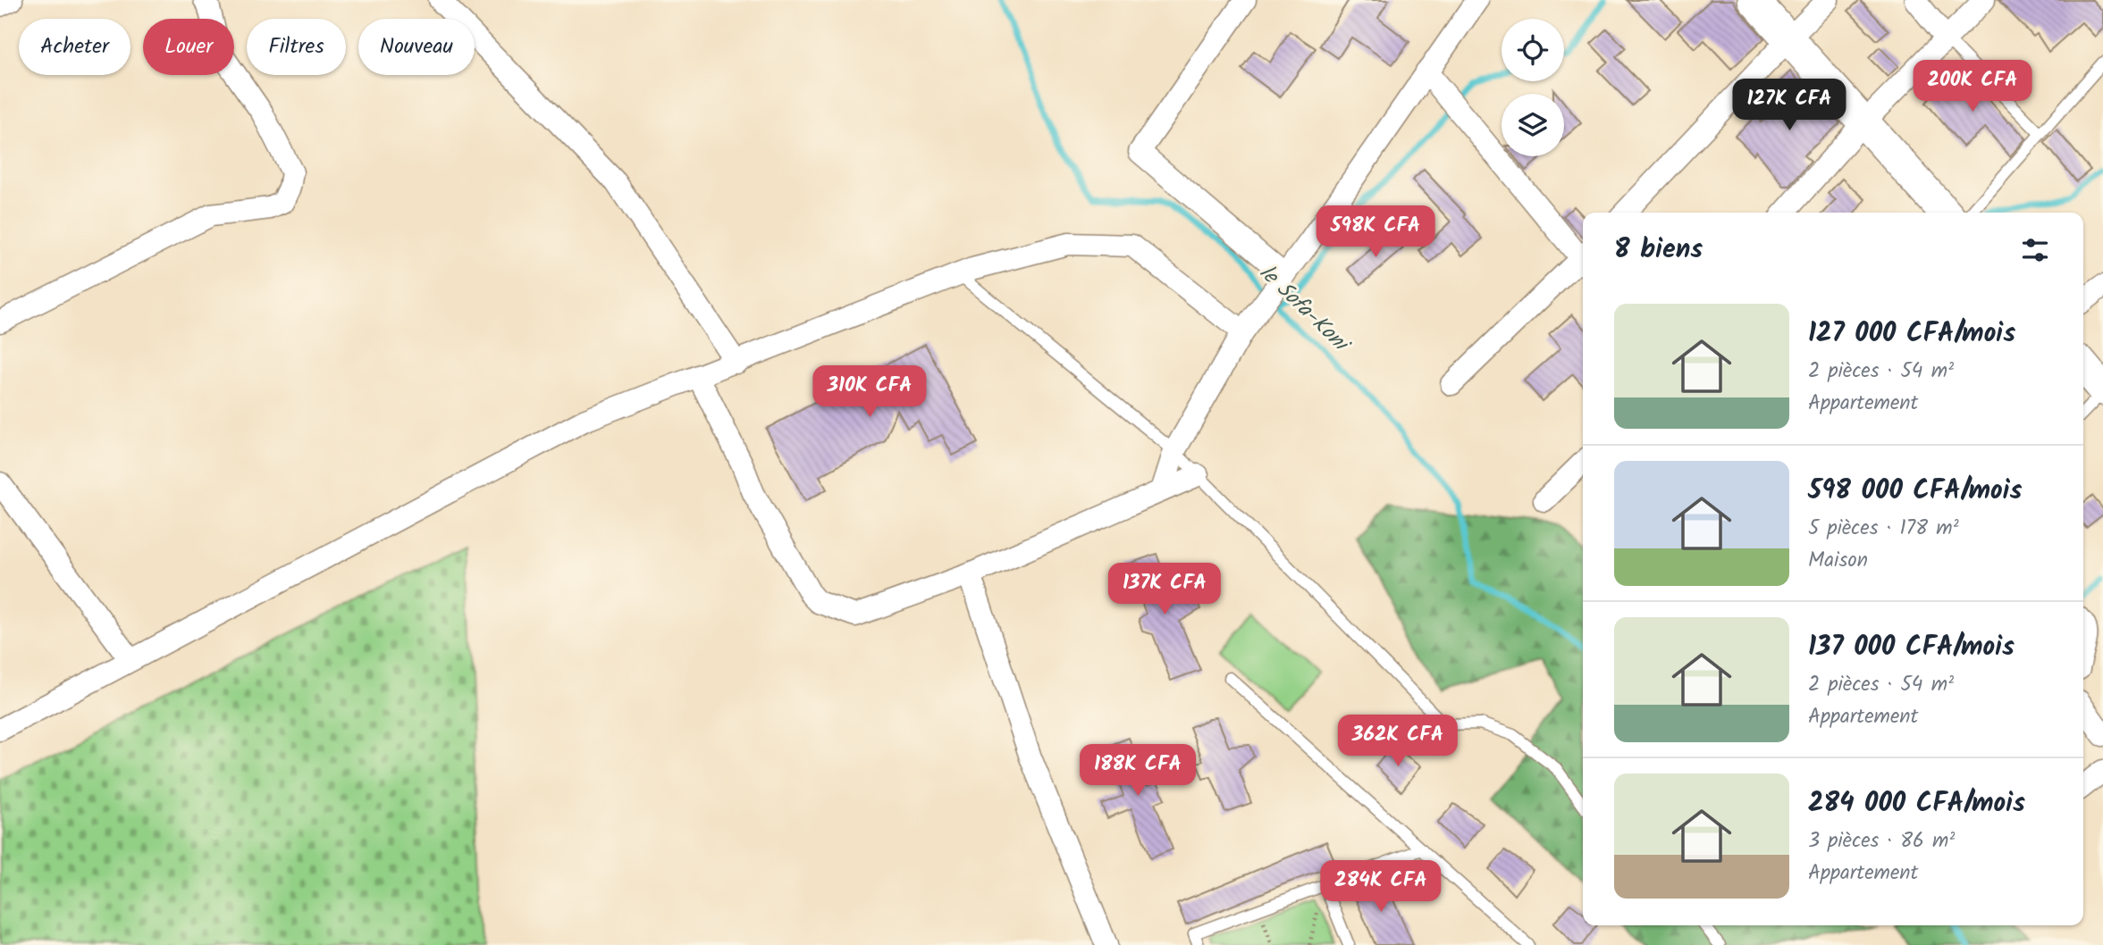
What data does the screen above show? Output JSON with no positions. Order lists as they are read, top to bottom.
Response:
{
  "water": ["le Sofa-Koni"],
  "page": {
    "chip": [
      "Acheter",
      "Louer",
      "Filtres",
      "Nouveau"
    ],
    "price": [
      "200K CFA",
      "127K CFA",
      "598K CFA",
      "310K CFA",
      "137K CFA",
      "362K CFA",
      "188K CFA",
      "284K CFA"
    ],
    "heading": "8 biens",
    "list": [
      {
        "name": "127 000 CFA/mois",
        "note": "2 pièces · 54 m² · Appartement"
      },
      {
        "name": "598 000 CFA/mois",
        "note": "5 pièces · 178 m² · Maison"
      },
      {
        "name": "137 000 CFA/mois",
        "note": "2 pièces · 54 m² · Appartement"
      },
      {
        "name": "284 000 CFA/mois",
        "note": "3 pièces · 86 m² · Appartement"
      }
    ]
  }
}
